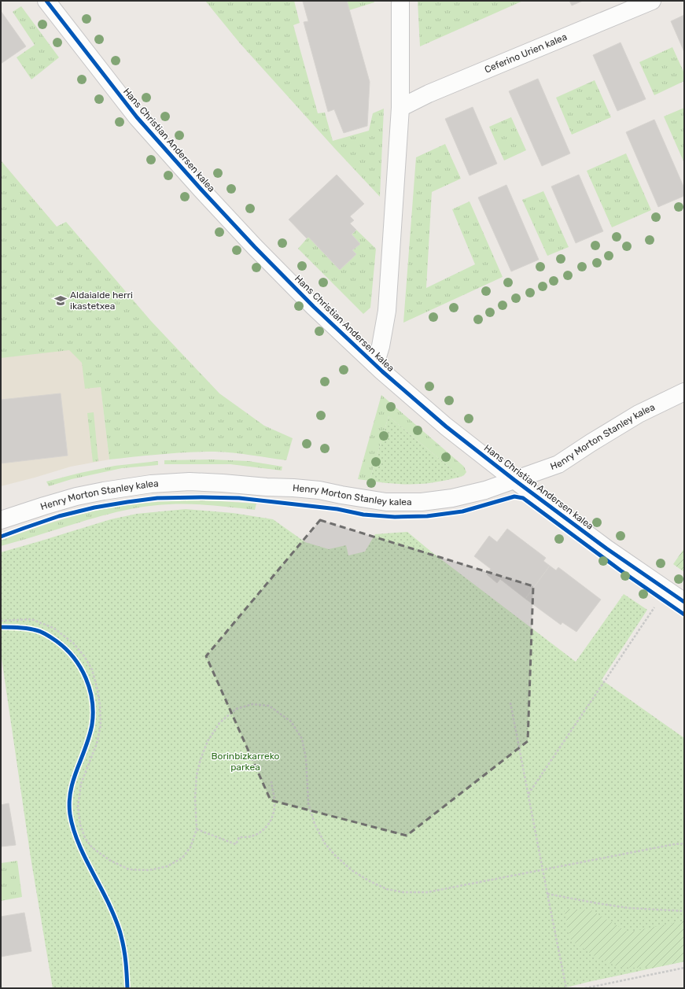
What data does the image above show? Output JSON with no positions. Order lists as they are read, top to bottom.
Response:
{
  "streets": {
    "street": ["Ceferino Urien kalea", "Hans Christian Andersen kalea", "Henry Morton Stanley kalea"]
  },
  "crossings": [
    ["Hans Christian Andersen kalea", "Henry Morton Stanley kalea"]
  ],
  "parks": ["Borinbizkarreko parkea"],
  "places": {
    "school or university": ["Aldaialde herri ikastetxea"]
  }
}
